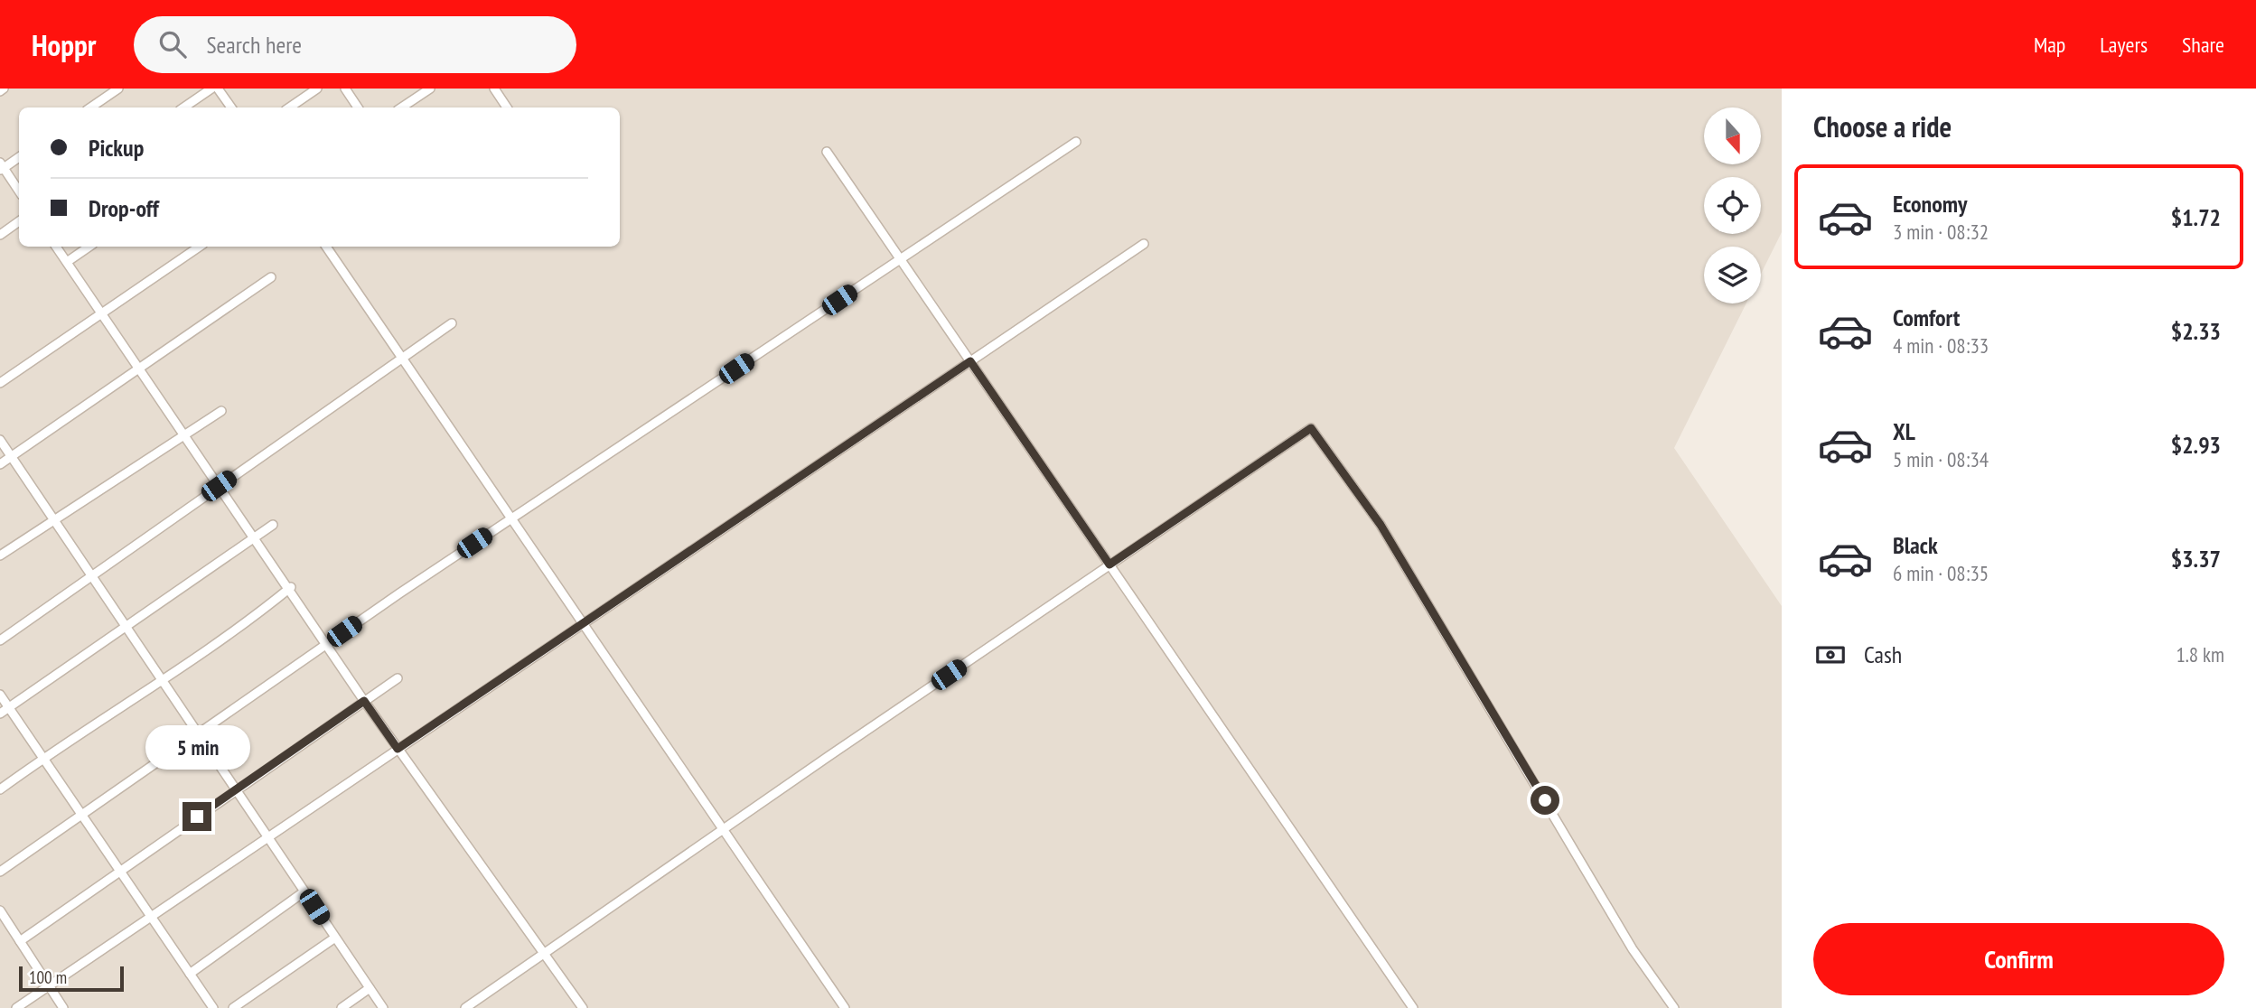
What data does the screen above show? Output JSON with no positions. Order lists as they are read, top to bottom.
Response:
{
  "scale_bar": "100 m",
  "north": "bottom",
  "page": {
    "header": "Hoppr",
    "search": "Search here",
    "nav": ["Map", "Layers", "Share"],
    "heading": "Choose a ride",
    "banner": ["Pickup", "Drop-off"],
    "list": [
      {
        "name": "Economy",
        "note": "3 min · 08:32",
        "value": "$1.72"
      },
      {
        "name": "Comfort",
        "note": "4 min · 08:33",
        "value": "$2.33"
      },
      {
        "name": "XL",
        "note": "5 min · 08:34",
        "value": "$2.93"
      },
      {
        "name": "Black",
        "note": "6 min · 08:35",
        "value": "$3.37"
      }
    ],
    "pay": ["Cash", "1.8 km"],
    "bubble": "5 min",
    "buttons": "Confirm",
    "scale": "100 m"
  }
}
